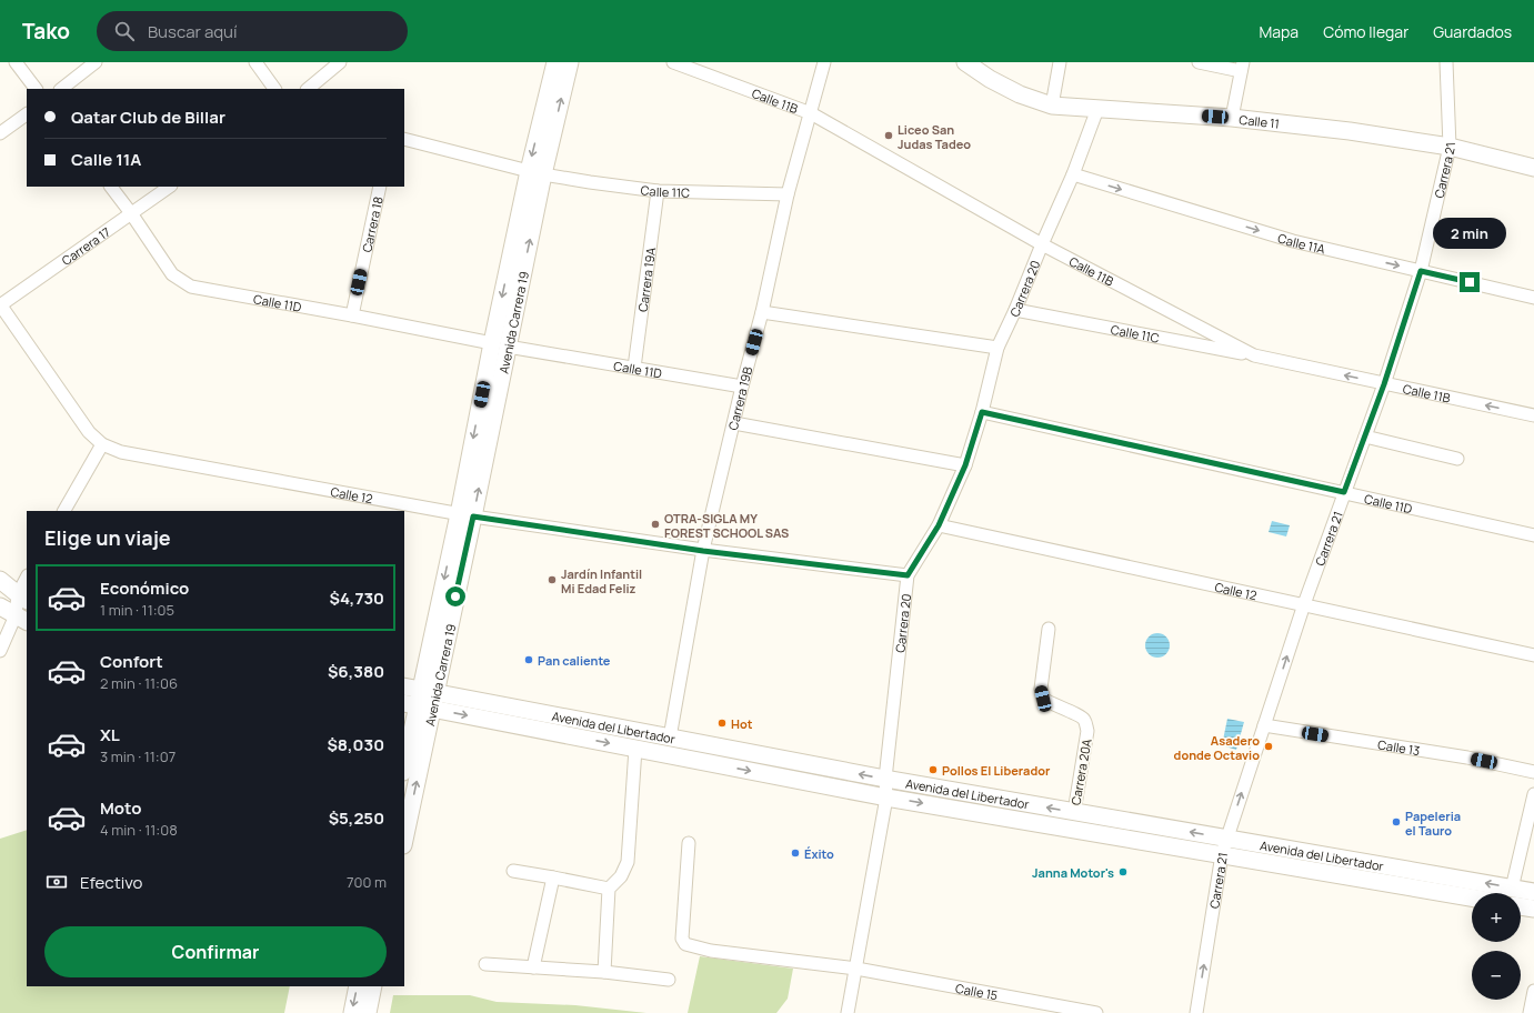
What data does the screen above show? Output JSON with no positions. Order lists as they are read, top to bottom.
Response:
{
  "streets": {
    "main road": ["Calle 11", "Avenida Carrera 19", "Avenida del Libertador"],
    "street": [
      "Calle 11B",
      "Carrera 21",
      "Calle 11C",
      "Carrera 18",
      "Calle 11A",
      "Carrera 17",
      "Carrera 19A",
      "Carrera 20",
      "Calle 11D",
      "Carrera 19B",
      "Calle 12",
      "Calle 13",
      "Carrera 20A",
      "Calle 15"
    ]
  },
  "crossings": [
    ["Calle 11B", "Carrera 21"],
    ["Calle 11B", "Calle 11C"],
    ["Calle 11B", "Carrera 20"],
    ["Calle 11B", "Carrera 19B"],
    ["Calle 11", "Carrera 21"],
    ["Calle 11", "Carrera 20"],
    ["Carrera 21", "Calle 11A"],
    ["Carrera 21", "Calle 11D"],
    ["Carrera 21", "Calle 12"],
    ["Carrera 21", "Avenida del Libertador"],
    ["Carrera 21", "Calle 13"],
    ["Calle 11C", "Carrera 19A"],
    ["Calle 11C", "Carrera 20"],
    ["Calle 11C", "Avenida Carrera 19"],
    ["Calle 11C", "Carrera 19B"],
    ["Carrera 18", "Calle 11D"],
    ["Calle 11A", "Carrera 20"],
    ["Carrera 17", "Calle 11D"],
    ["Carrera 17", "Calle 12"],
    ["Carrera 19A", "Calle 11D"],
    ["Carrera 20", "Calle 11D"],
    ["Carrera 20", "Calle 12"],
    ["Carrera 20", "Avenida del Libertador"],
    ["Carrera 20", "Calle 15"],
    ["Calle 11D", "Avenida Carrera 19"],
    ["Calle 11D", "Carrera 19B"],
    ["Avenida Carrera 19", "Calle 12"],
    ["Avenida Carrera 19", "Avenida del Libertador"],
    ["Carrera 19B", "Calle 12"],
    ["Carrera 19B", "Avenida del Libertador"],
    ["Avenida del Libertador", "Carrera 20A"]
  ],
  "one_way": ["Carrera 21", "Calle 11A"],
  "places": [
    "Liceo San Judas Tadeo",
    "OTRA-SIGLA MY FOREST SCHOOL SAS",
    "Jardín Infantil Mi Edad Feliz",
    "Pan caliente",
    "Hot",
    "Asadero donde Octavio",
    "Pollos El Liberador",
    "Papeleria el Tauro",
    "Éxito",
    "Janna Motor's"
  ],
  "page": {
    "header": "Tako",
    "search": "Buscar aquí",
    "nav": ["Mapa", "Cómo llegar", "Guardados"],
    "banner": ["Qatar Club de Billar", "Calle 11A"],
    "bubble": "2 min",
    "heading": "Elige un viaje",
    "list": [
      {
        "name": "Económico",
        "note": "1 min · 11:05",
        "value": "$4,730"
      },
      {
        "name": "Confort",
        "note": "2 min · 11:06",
        "value": "$6,380"
      },
      {
        "name": "XL",
        "note": "3 min · 11:07",
        "value": "$8,030"
      },
      {
        "name": "Moto",
        "note": "4 min · 11:08",
        "value": "$5,250"
      }
    ],
    "pay": ["Efectivo", "700 m"],
    "map_buttons": ["+", "−"],
    "buttons": "Confirmar"
  }
}
